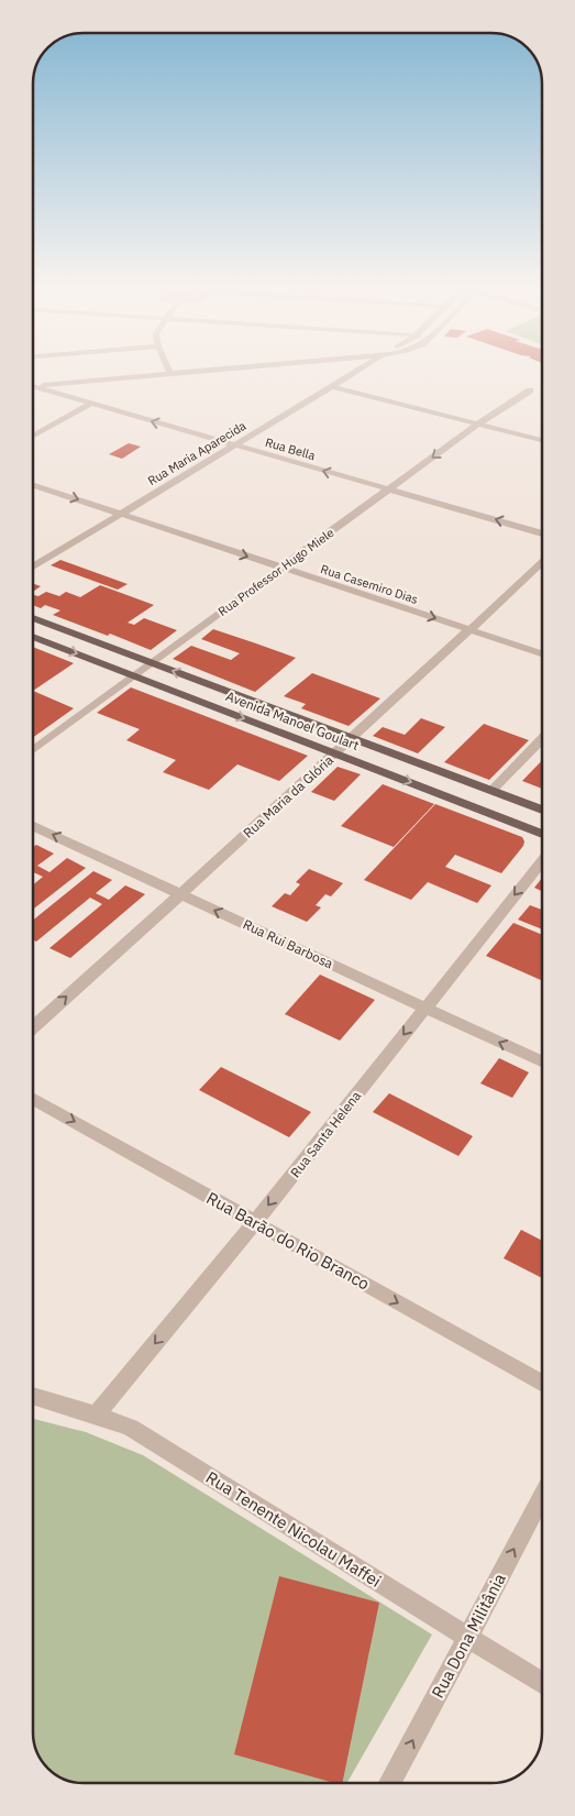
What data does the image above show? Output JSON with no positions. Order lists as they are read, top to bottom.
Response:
{
  "streets": {
    "main road": ["Avenida Manoel Goulart"],
    "street": [
      "Rua Bella",
      "Rua Maria Aparecida",
      "Rua Professor Hugo Miele",
      "Rua Casemiro Dias",
      "Rua Maria da Glória",
      "Rua Rui Barbosa",
      "Rua Santa Helena",
      "Rua Barão do Rio Branco",
      "Rua Tenente Nicolau Maffei",
      "Rua Dona Militânia"
    ]
  },
  "crossings": [
    ["Rua Bella", "Rua Maria Aparecida"],
    ["Rua Bella", "Rua Professor Hugo Miele"],
    ["Rua Maria Aparecida", "Rua Casemiro Dias"],
    ["Rua Professor Hugo Miele", "Rua Casemiro Dias"],
    ["Rua Professor Hugo Miele", "Avenida Manoel Goulart"],
    ["Rua Casemiro Dias", "Rua Maria da Glória"],
    ["Avenida Manoel Goulart", "Rua Maria da Glória"],
    ["Rua Maria da Glória", "Rua Rui Barbosa"],
    ["Rua Rui Barbosa", "Rua Santa Helena"],
    ["Rua Santa Helena", "Rua Barão do Rio Branco"],
    ["Rua Santa Helena", "Rua Tenente Nicolau Maffei"],
    ["Rua Tenente Nicolau Maffei", "Rua Dona Militânia"]
  ],
  "one_way": [
    "Rua Casemiro Dias",
    "Rua Rui Barbosa",
    "Rua Santa Helena",
    "Rua Barão do Rio Branco",
    "Rua Dona Militânia"
  ]
}
